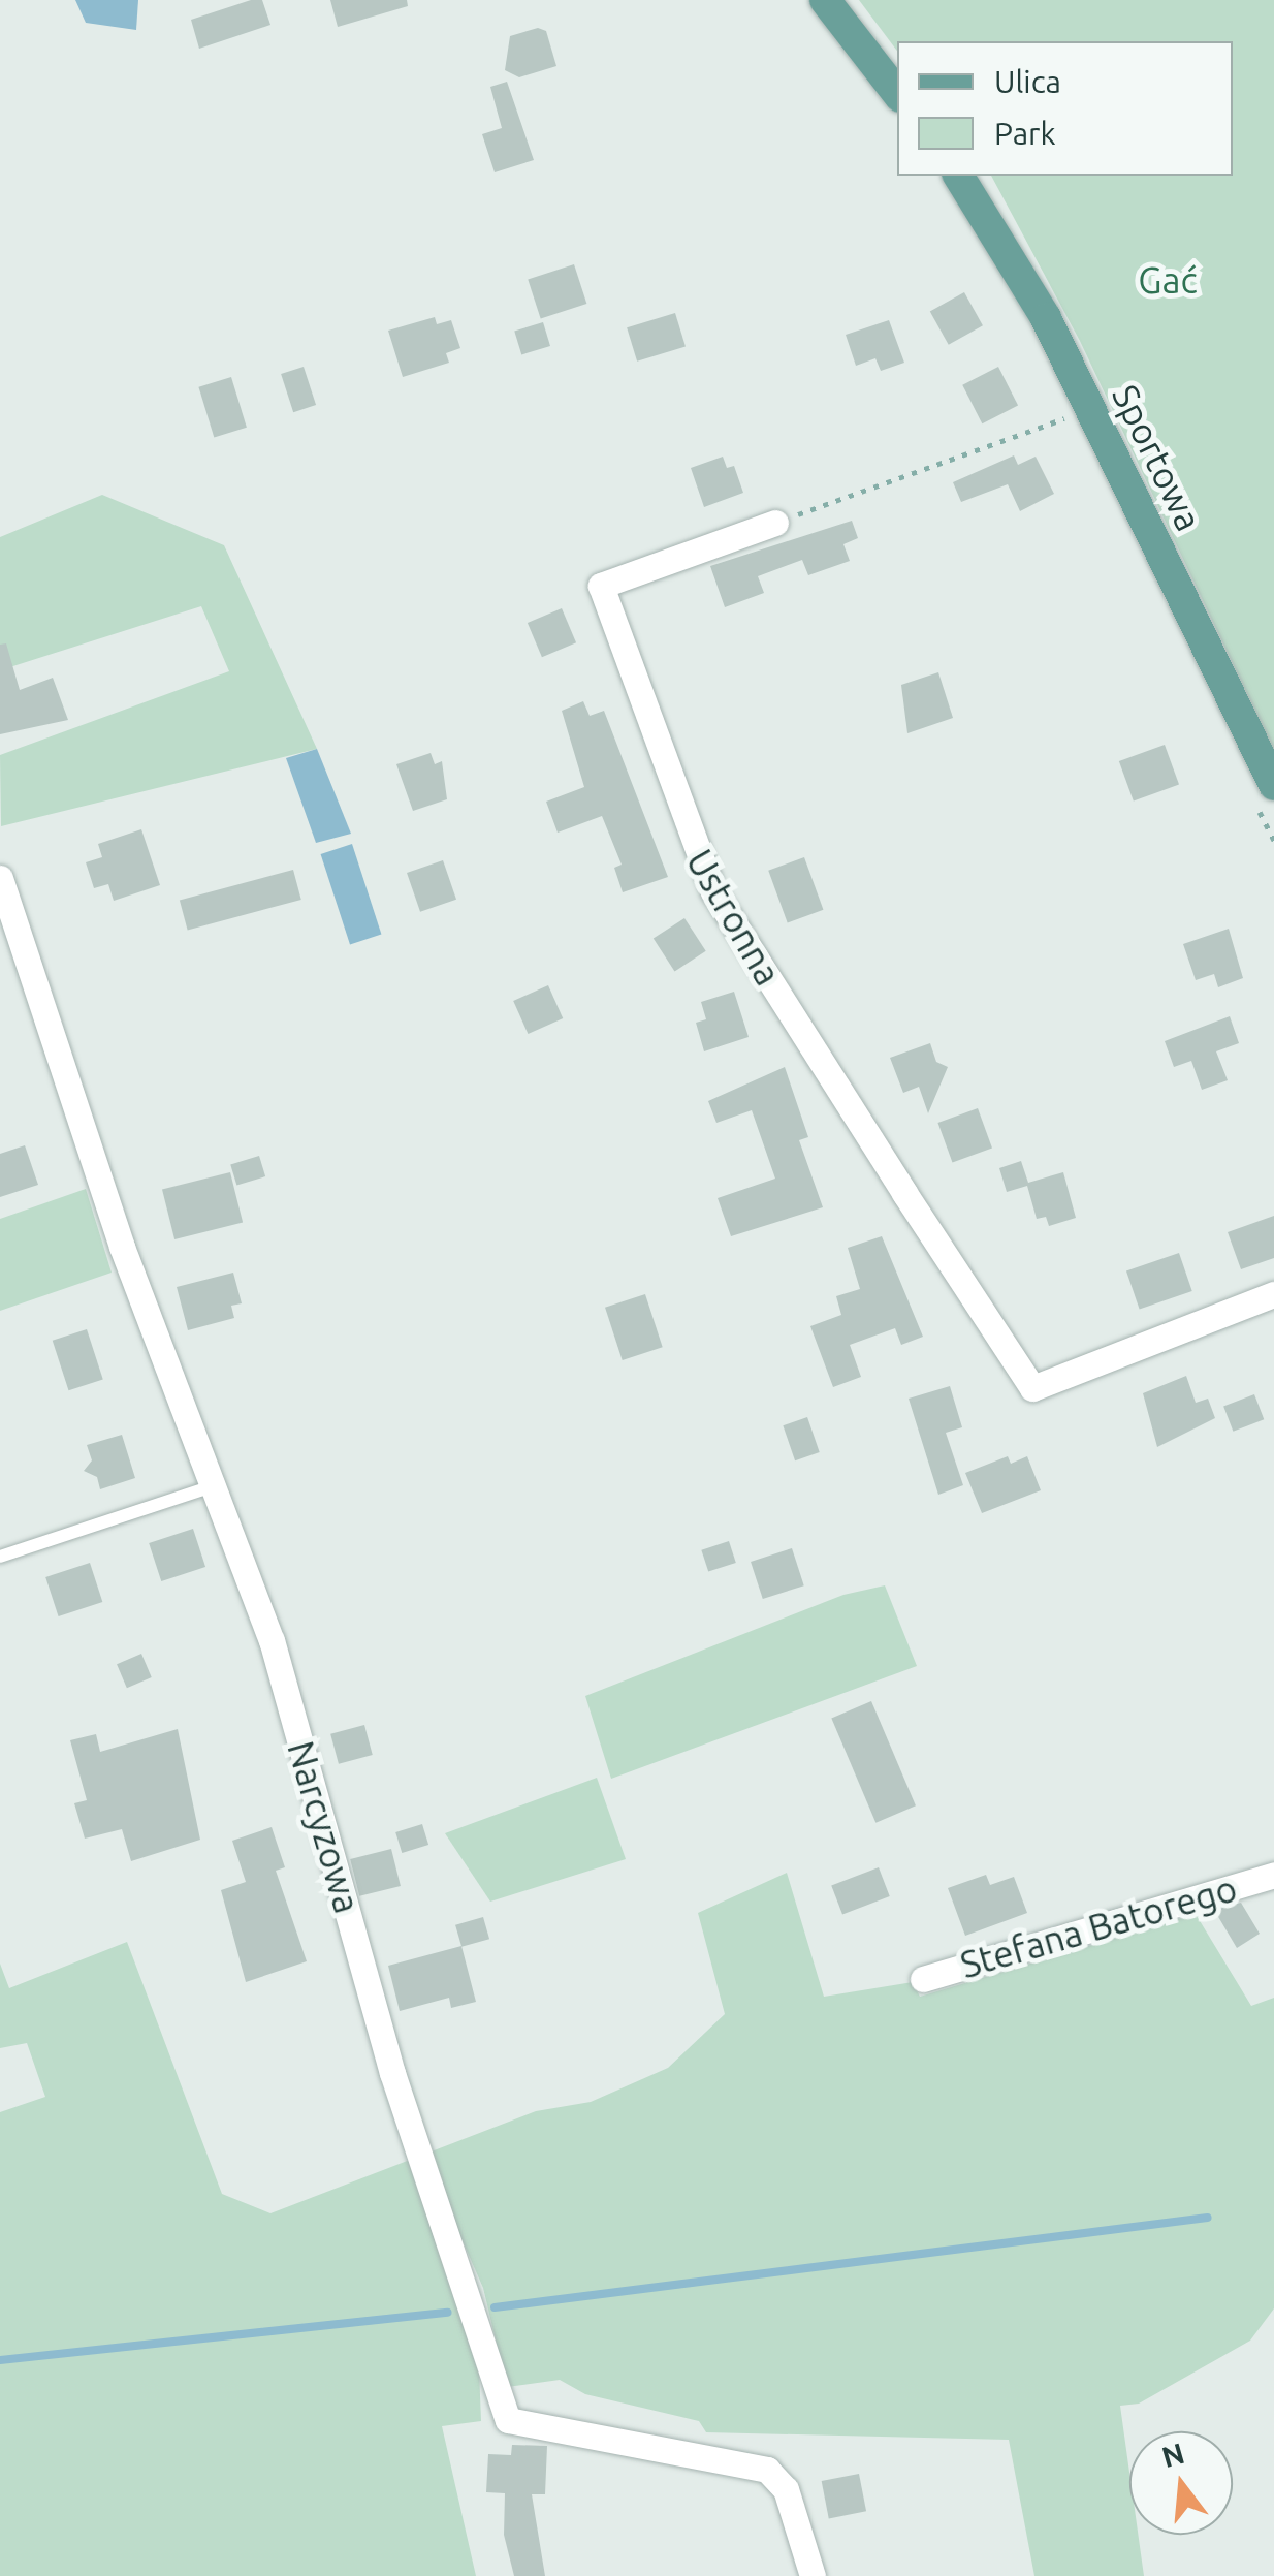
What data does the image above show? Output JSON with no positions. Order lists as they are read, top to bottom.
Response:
{
  "streets": {
    "main road": ["Sportowa"],
    "street": ["Ustronna", "Narcyzowa", "Stefana Batorego"]
  },
  "parks": ["Gać"],
  "legend": ["Ulica", "Park"],
  "north": "top"
}
